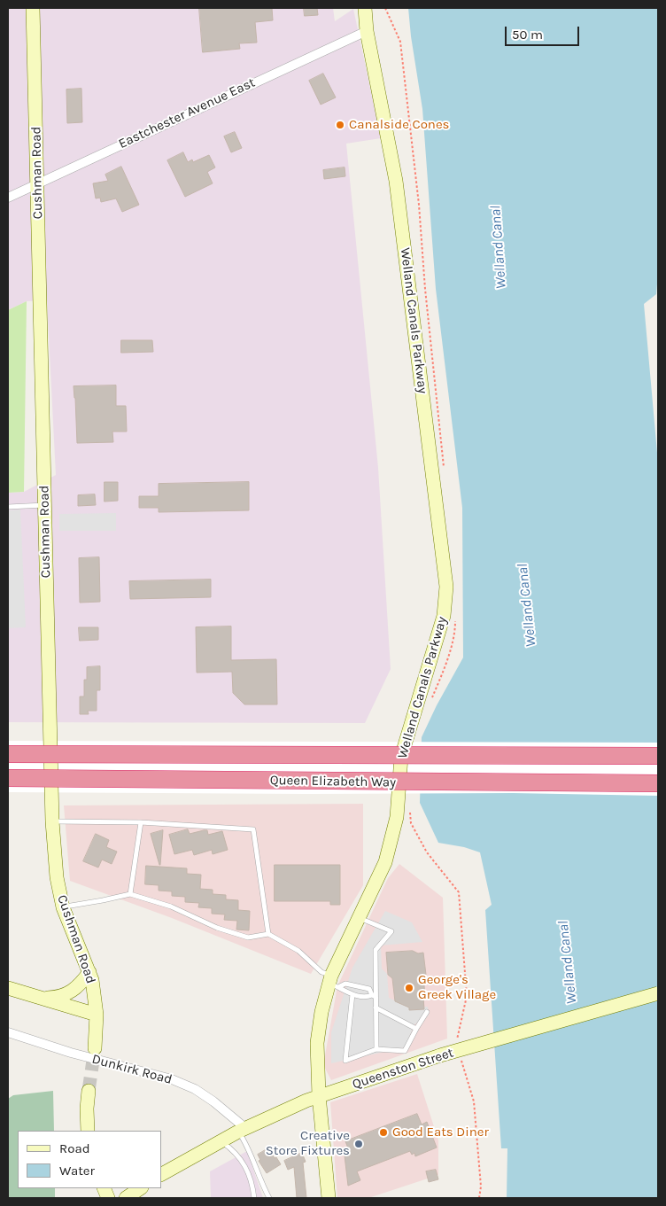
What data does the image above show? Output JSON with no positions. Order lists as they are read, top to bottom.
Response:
{
  "streets": {
    "highway": ["Queen Elizabeth Way"],
    "main road": ["Cushman Road", "Welland Canals Parkway", "Queenston Street"],
    "street": ["Eastchester Avenue East", "Dunkirk Road"]
  },
  "crossings": [
    ["Eastchester Avenue East", "Cushman Road"],
    ["Eastchester Avenue East", "Welland Canals Parkway"],
    ["Welland Canals Parkway", "Queenston Street"],
    ["Queenston Street", "Dunkirk Road"]
  ],
  "water": ["Welland Canal"],
  "places": [
    "Canalside Cones",
    "George's Greek Village",
    "Good Eats Diner",
    "Creative Store Fixtures"
  ],
  "legend": ["Road", "Water"],
  "scale_bar": "50 m"
}
